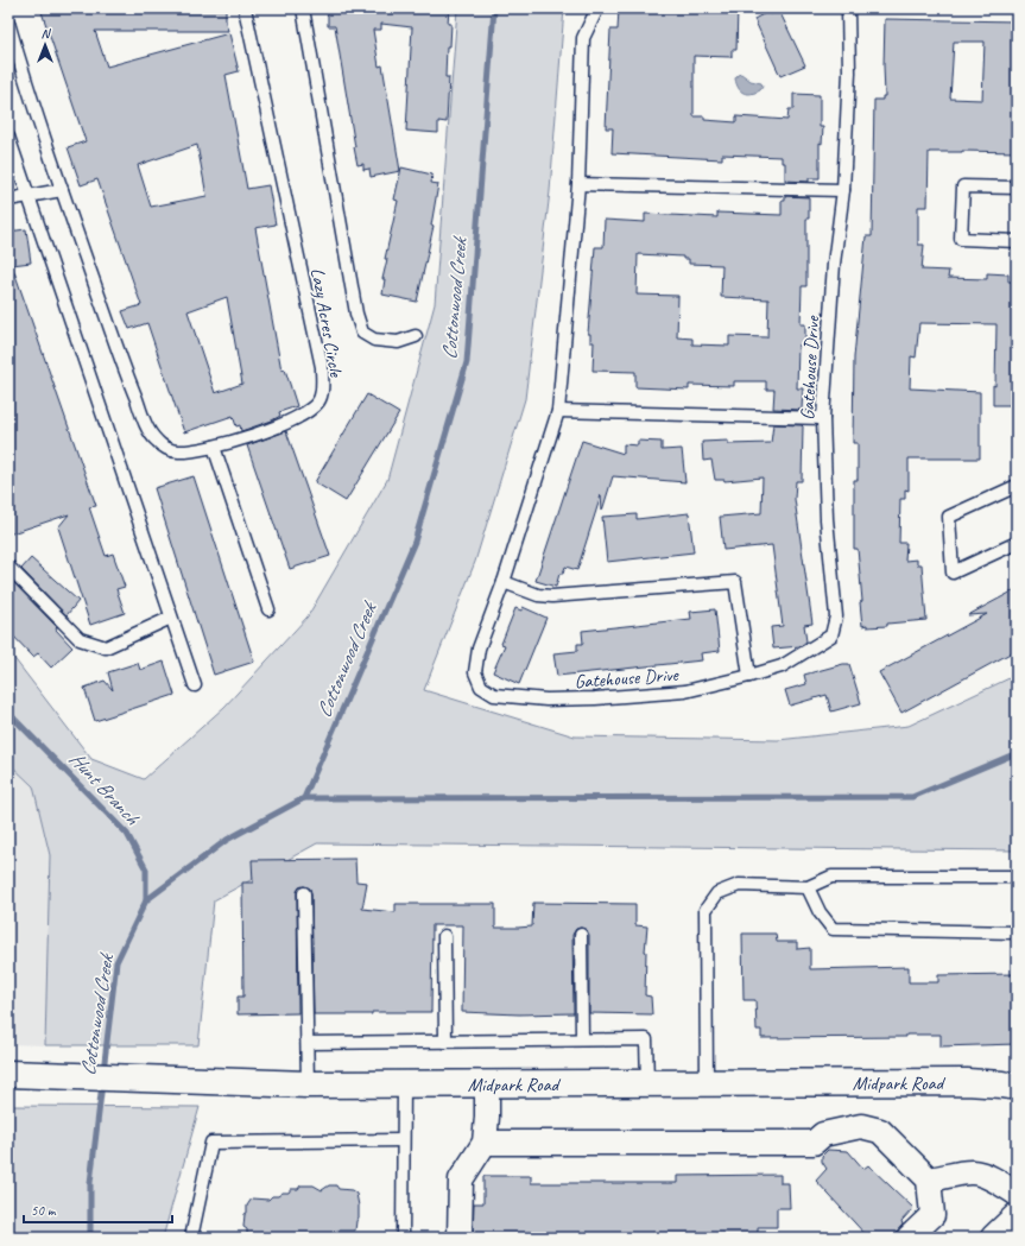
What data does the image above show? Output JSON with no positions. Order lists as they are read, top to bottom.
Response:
{
  "streets": {
    "street": ["Midpark Road"],
    "lane": ["Lazy Acres Circle", "Gatehouse Drive"]
  },
  "water": ["Cottonwood Creek", "Hunt Branch"],
  "scale_bar": "50 m",
  "north": "top"
}
